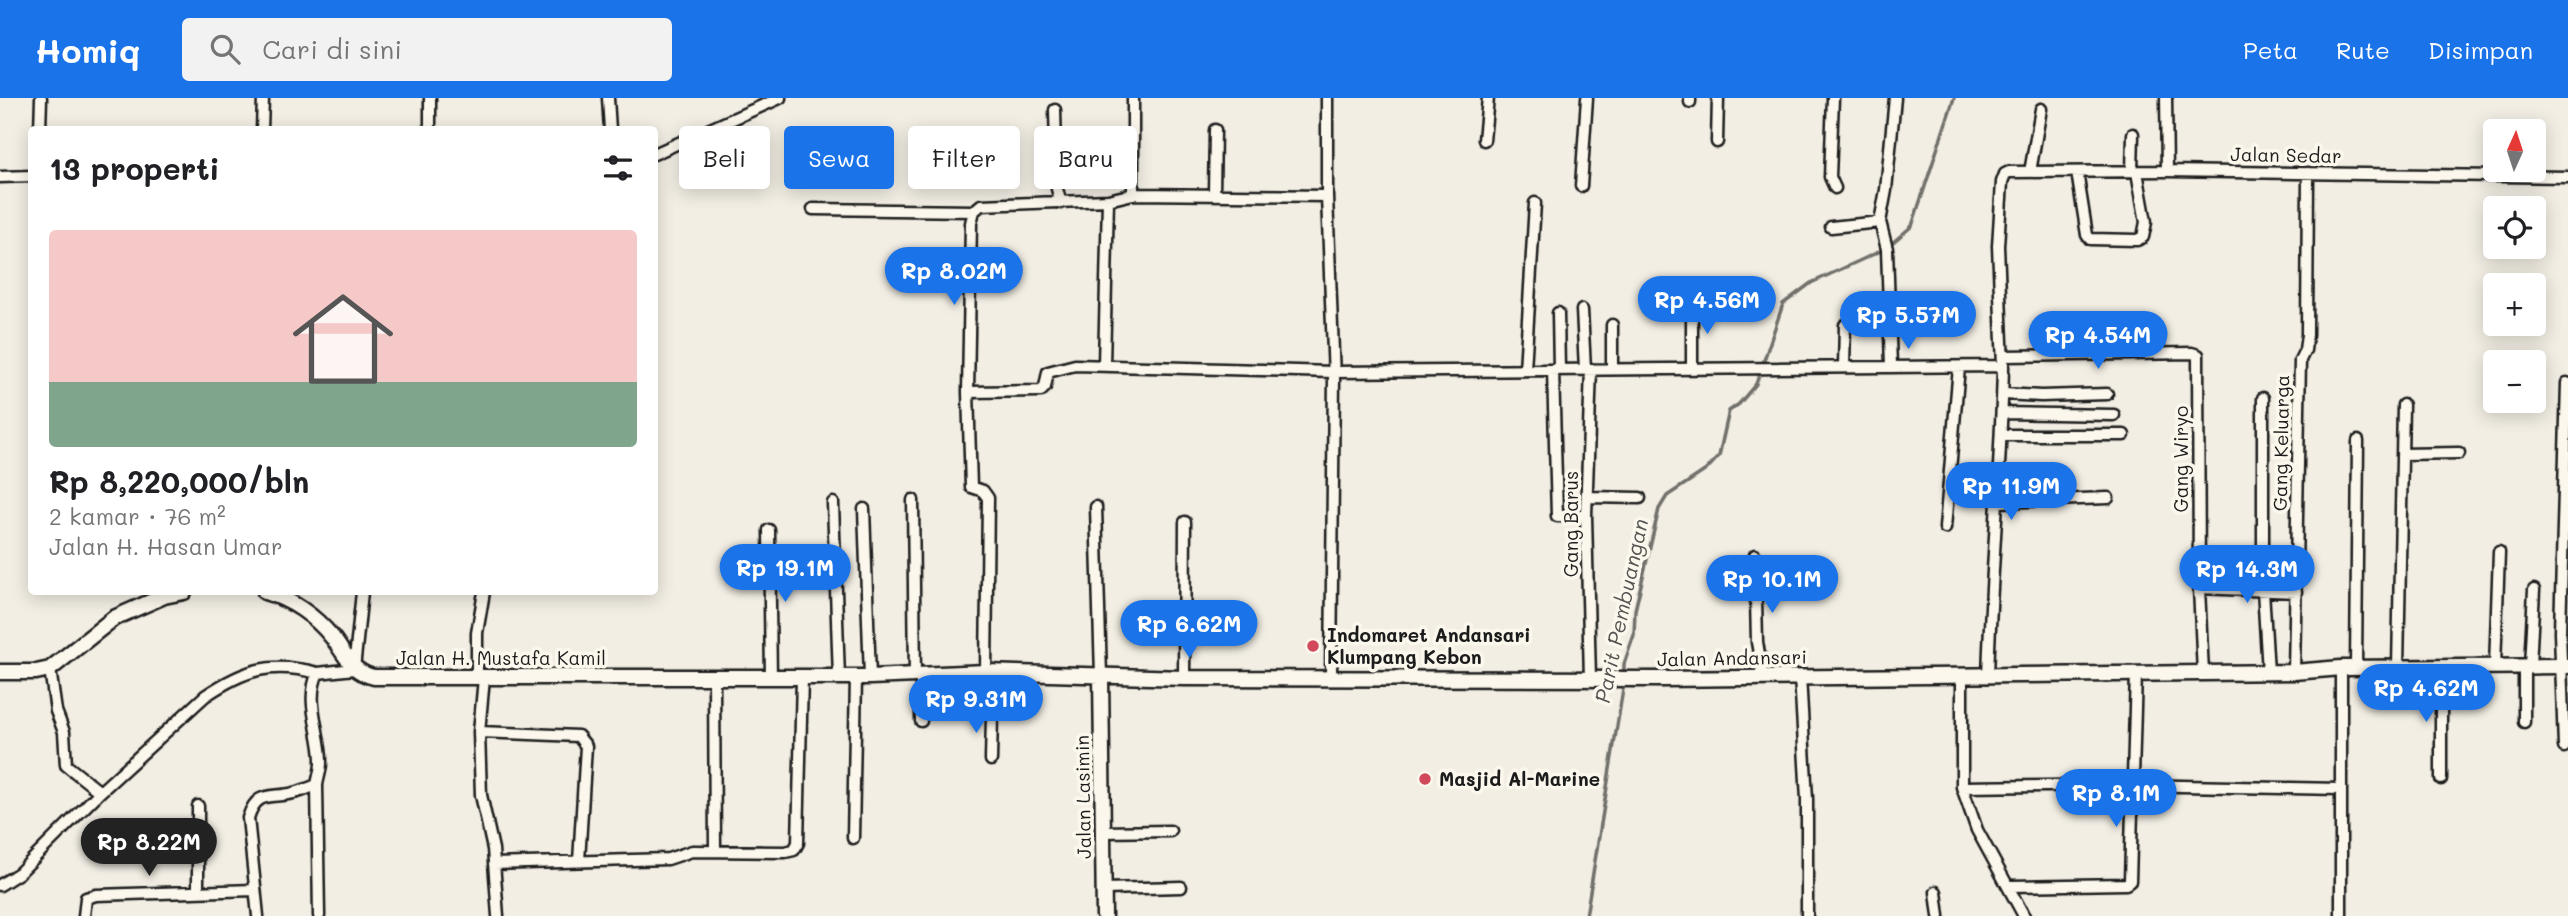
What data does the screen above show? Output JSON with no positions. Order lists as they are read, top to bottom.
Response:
{
  "streets": {
    "street": [
      "Jalan Sedar",
      "Gang Keluarga",
      "Gang Wiryo",
      "Gang Barus",
      "Jalan H. Mustafa Kamil",
      "Jalan Andansari",
      "Jalan Lasimin"
    ]
  },
  "crossings": [
    ["Jalan Sedar", "Gang Keluarga"],
    ["Jalan Sedar", "Gang Wiryo"],
    ["Gang Keluarga", "Jalan Andansari"],
    ["Gang Wiryo", "Jalan Andansari"],
    ["Gang Barus", "Jalan Andansari"],
    ["Jalan H. Mustafa Kamil", "Jalan Andansari"],
    ["Jalan Andansari", "Jalan Lasimin"]
  ],
  "water": ["Parit Pembuangan"],
  "places": ["Indomaret Andansari Klumpang Kebon", "Masjid Al-Marine"],
  "north": "top",
  "page": {
    "header": "Homiq",
    "search": "Cari di sini",
    "nav": ["Peta", "Rute", "Disimpan"],
    "map_buttons": ["+", "−"],
    "chip": [
      "Beli",
      "Sewa",
      "Filter",
      "Baru"
    ],
    "heading": "13 properti",
    "list": [
      {
        "name": "Rp 8,220,000/bln",
        "note": "2 kamar · 76 m² · Jalan H. Hasan Umar"
      }
    ],
    "price": [
      "Rp 8.02M",
      "Rp 4.56M",
      "Rp 5.57M",
      "Rp 4.54M",
      "Rp 11.9M",
      "Rp 19.1M",
      "Rp 14.3M",
      "Rp 10.1M",
      "Rp 6.62M",
      "Rp 4.62M",
      "Rp 9.31M",
      "Rp 8.1M",
      "Rp 8.22M"
    ]
  }
}
